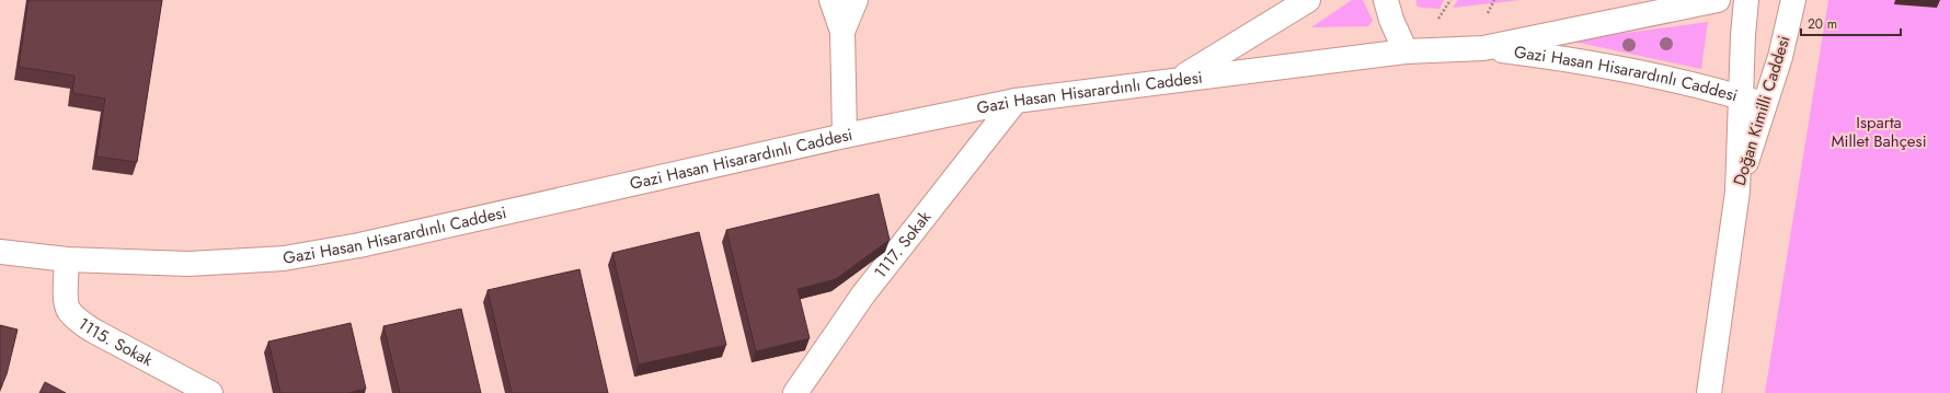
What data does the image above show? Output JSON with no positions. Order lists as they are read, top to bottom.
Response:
{
  "streets": {
    "street": [
      "Gazi Hasan Hisarardınlı Caddesi",
      "Doğan Kimilli Caddesi",
      "1117. Sokak",
      "1115. Sokak"
    ]
  },
  "crossings": [
    ["Gazi Hasan Hisarardınlı Caddesi", "Doğan Kimilli Caddesi"],
    ["Gazi Hasan Hisarardınlı Caddesi", "1117. Sokak"],
    ["Gazi Hasan Hisarardınlı Caddesi", "1115. Sokak"]
  ],
  "parks": ["Isparta Millet Bahçesi"],
  "scale_bar": "20 m"
}
